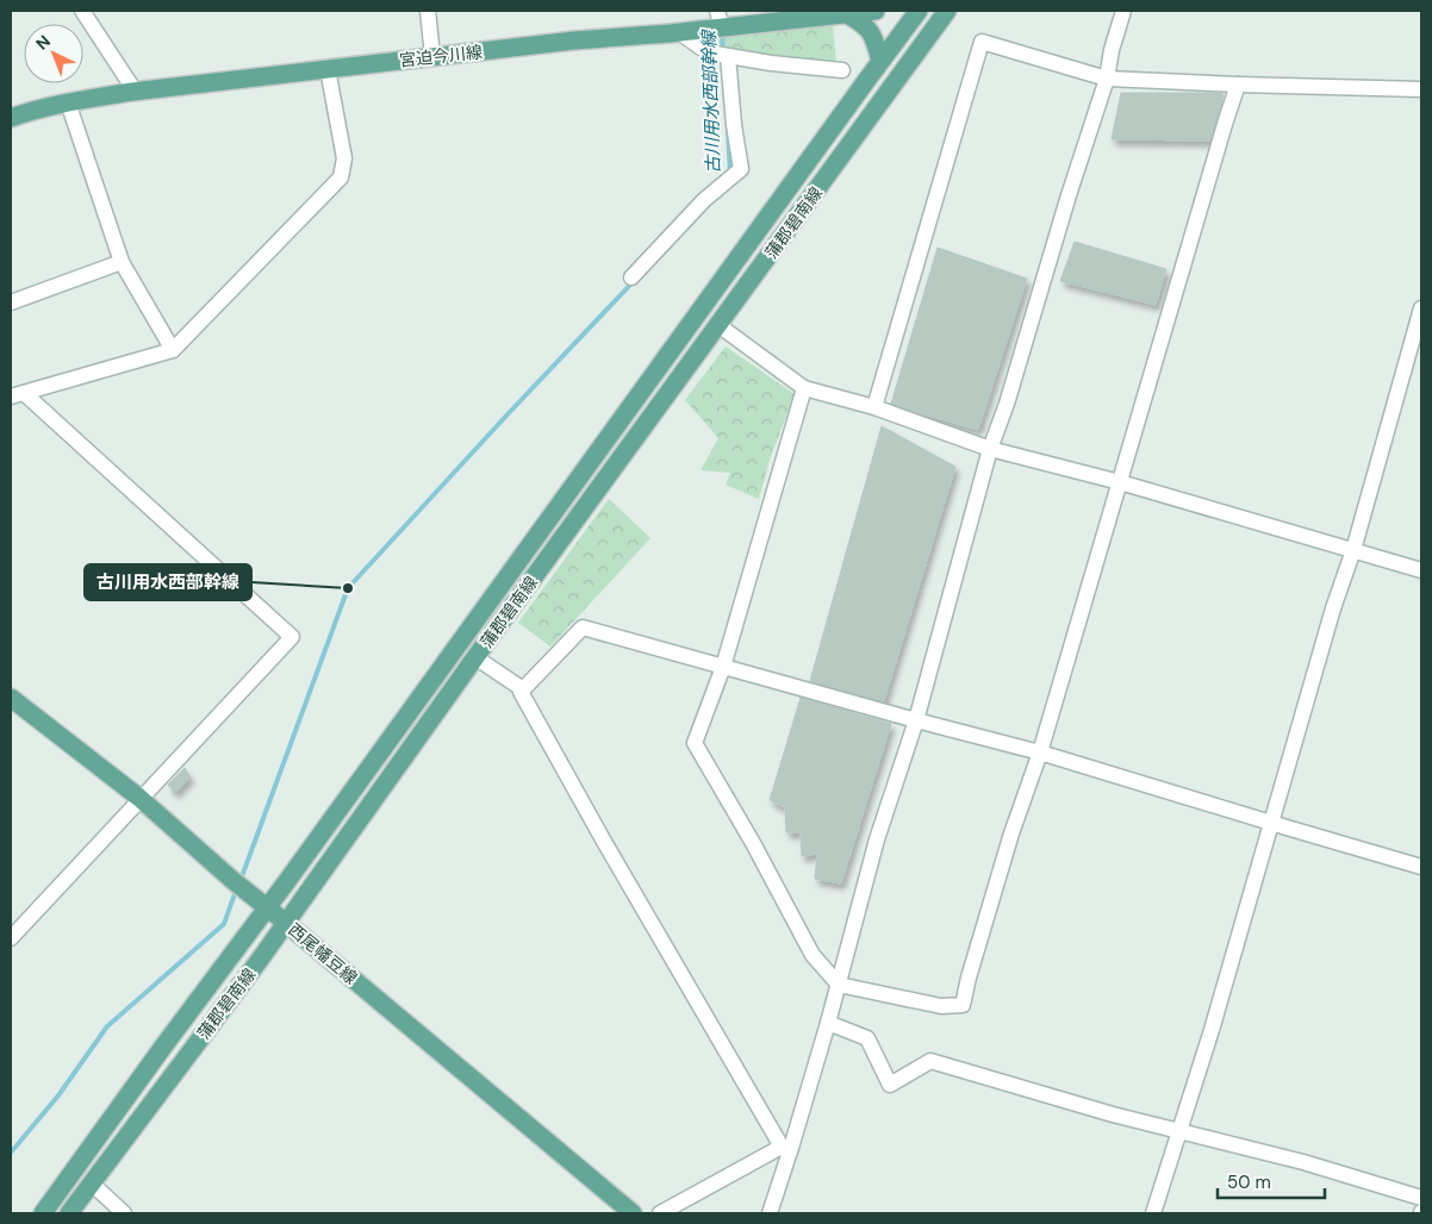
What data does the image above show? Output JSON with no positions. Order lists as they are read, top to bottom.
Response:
{
  "streets": {
    "main road": ["宮迫今川線", "蒲郡碧南線", "西尾幡豆線"]
  },
  "crossings": [
    ["蒲郡碧南線", "西尾幡豆線"]
  ],
  "water": ["古川用水西部幹線"],
  "places": ["古川用水西部幹線"],
  "scale_bar": "50 m",
  "north": "top left"
}
